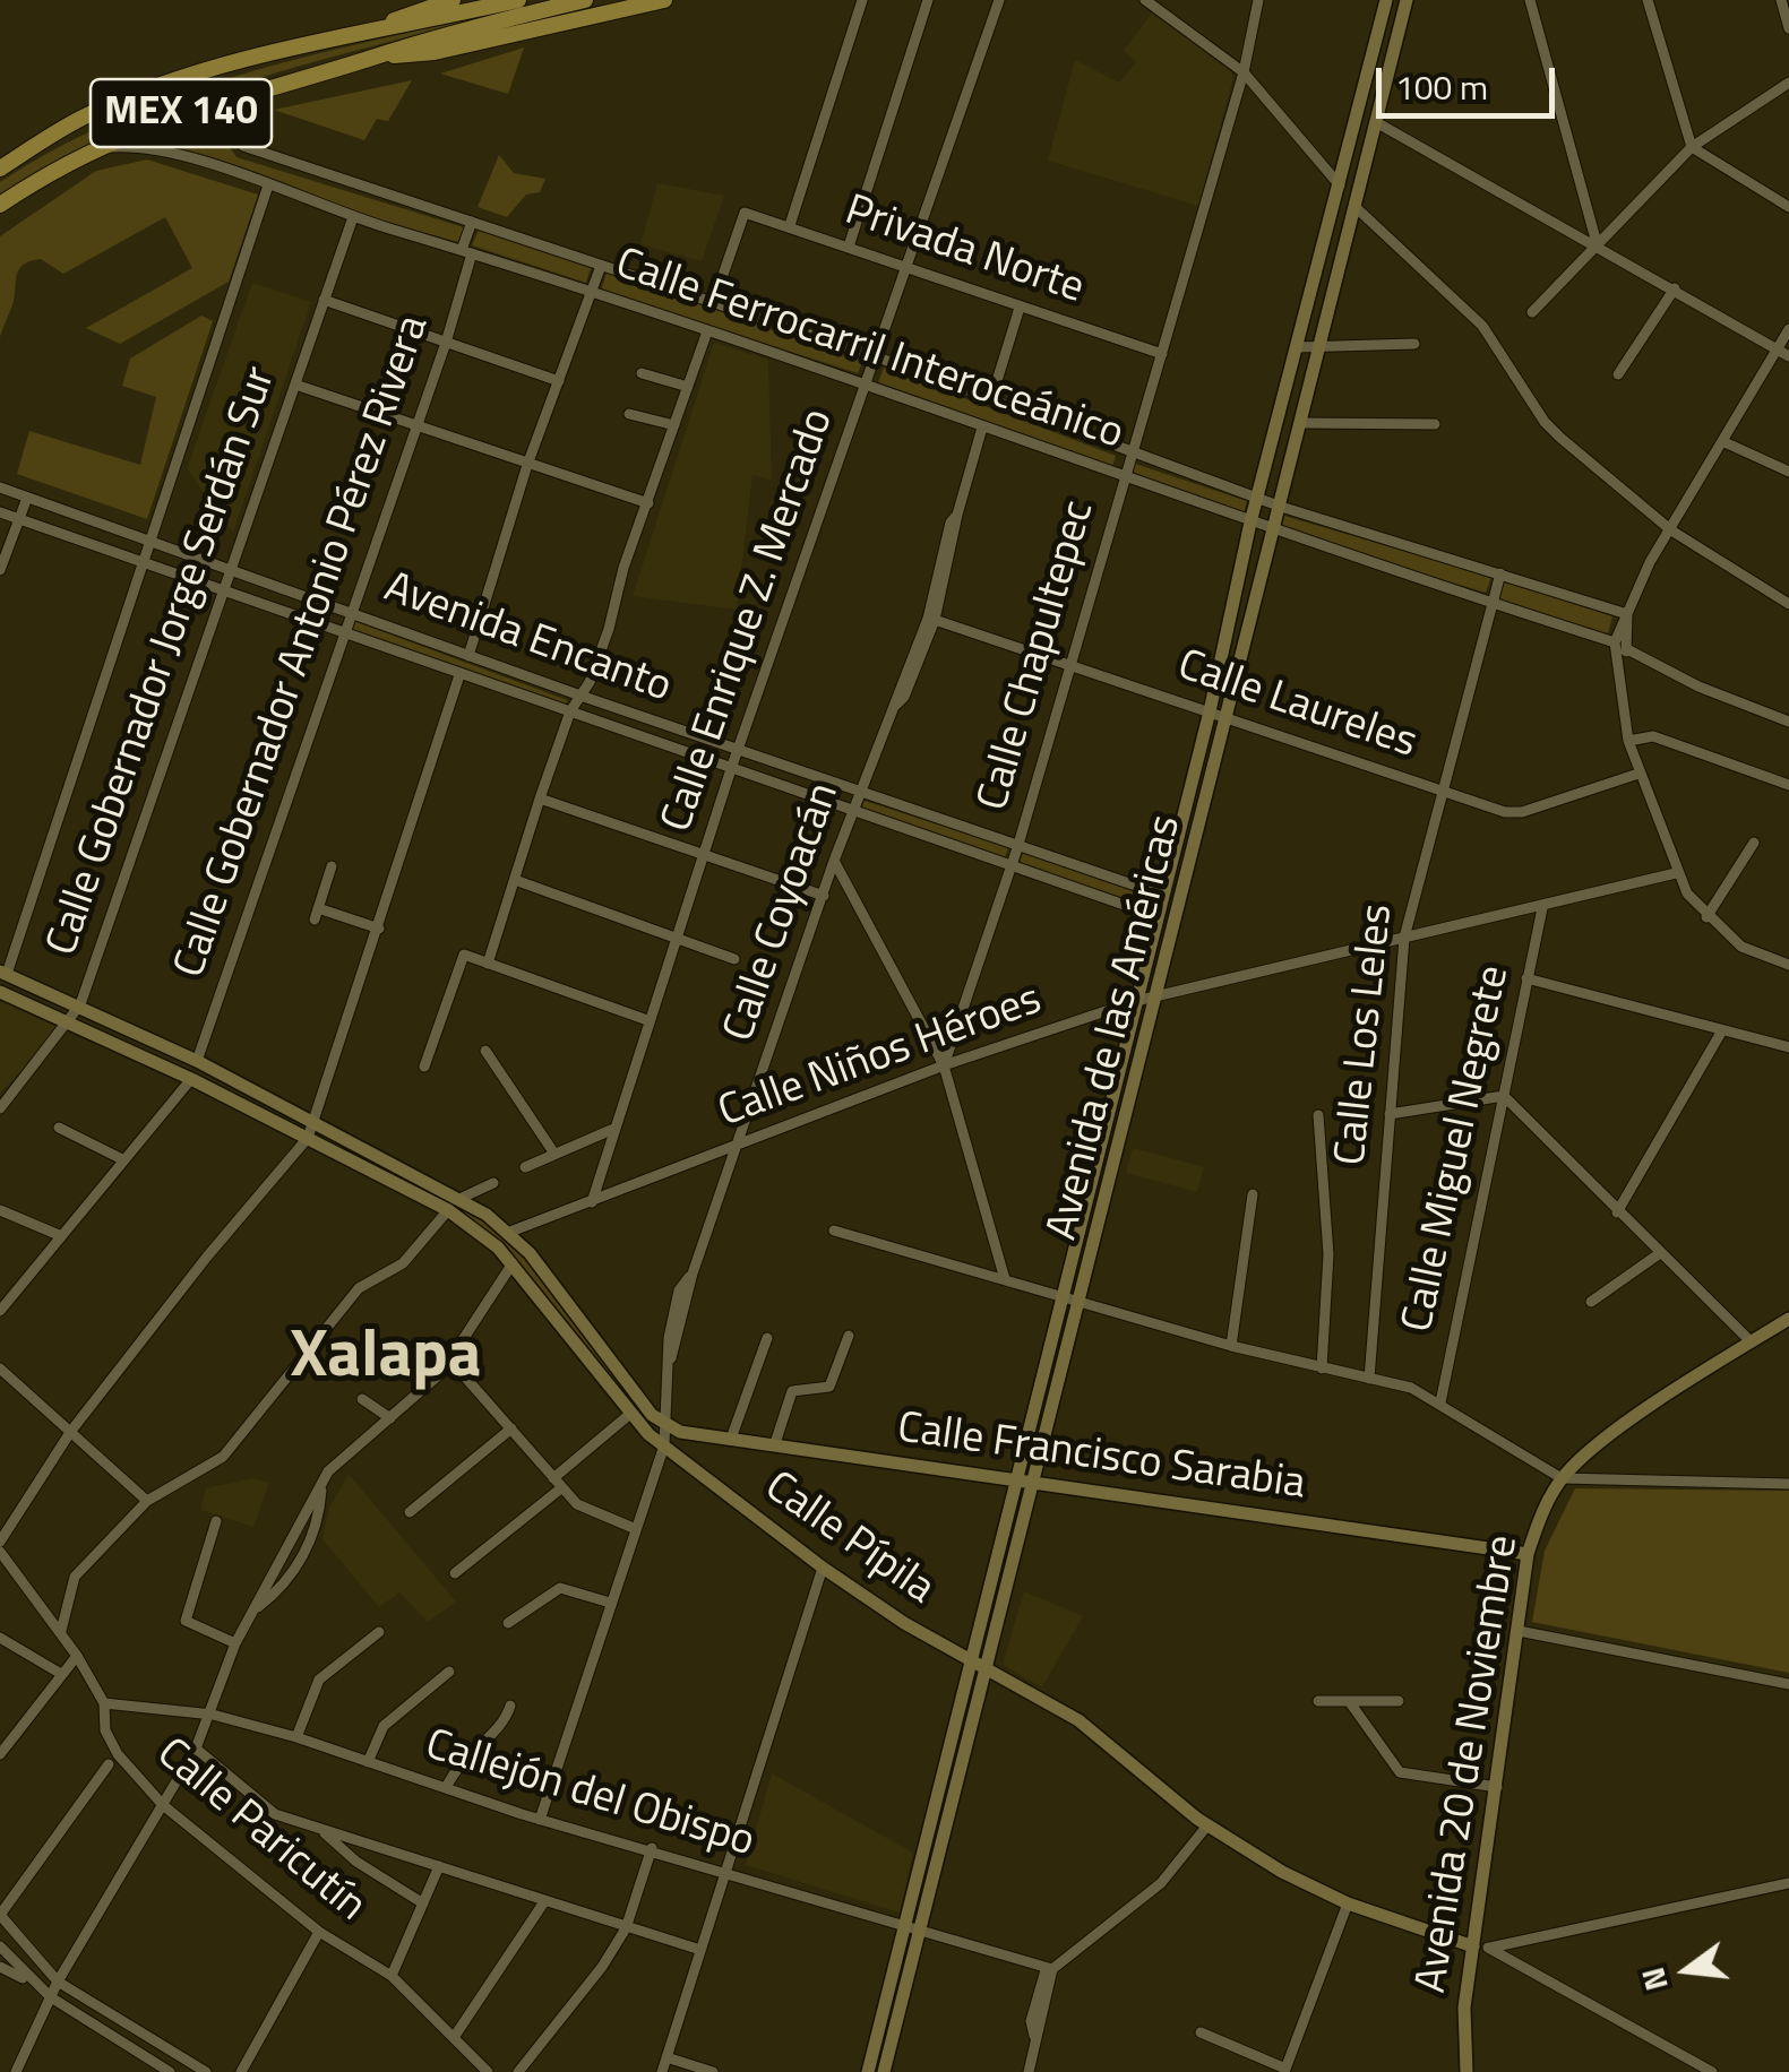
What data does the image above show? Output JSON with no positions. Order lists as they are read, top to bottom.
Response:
{
  "streets": {
    "highway": ["MEX 140"],
    "main road": [
      "Avenida de las Américas",
      "Calle Francisco Sarabia",
      "Calle Pípila",
      "Avenida 20 de Noviembre"
    ],
    "street": [
      "Privada Norte",
      "Calle Ferrocarril Interoceánico",
      "Calle Enrique Z. Mercado",
      "Avenida Encanto",
      "Calle Gobernador Antonio Pérez Rivera",
      "Calle Chapultepec",
      "Calle Gobernador Jorge Serdán Sur",
      "Calle Laureles",
      "Calle Coyoacán",
      "Calle Los Leles",
      "Calle Niños Héroes",
      "Calle Miguel Negrete",
      "Callejón del Obispo",
      "Calle Paricutín"
    ]
  },
  "crossings": [
    ["MEX 140", "Calle Ferrocarril Interoceánico"],
    ["Privada Norte", "Calle Ferrocarril Interoceánico"],
    ["Privada Norte", "Calle Enrique Z. Mercado"],
    ["Privada Norte", "Calle Chapultepec"],
    ["Calle Ferrocarril Interoceánico", "Calle Enrique Z. Mercado"],
    ["Calle Ferrocarril Interoceánico", "Calle Gobernador Antonio Pérez Rivera"],
    ["Calle Ferrocarril Interoceánico", "Calle Chapultepec"],
    ["Calle Ferrocarril Interoceánico", "Calle Gobernador Jorge Serdán Sur"],
    ["Calle Ferrocarril Interoceánico", "Calle Coyoacán"],
    ["Calle Ferrocarril Interoceánico", "Avenida de las Américas"],
    ["Calle Ferrocarril Interoceánico", "Calle Los Leles"],
    ["Calle Enrique Z. Mercado", "Avenida Encanto"],
    ["Calle Enrique Z. Mercado", "Calle Niños Héroes"],
    ["Avenida Encanto", "Calle Gobernador Antonio Pérez Rivera"],
    ["Avenida Encanto", "Calle Chapultepec"],
    ["Avenida Encanto", "Calle Gobernador Jorge Serdán Sur"],
    ["Avenida Encanto", "Calle Coyoacán"],
    ["Avenida Encanto", "Avenida de las Américas"],
    ["Calle Gobernador Antonio Pérez Rivera", "Calle Pípila"],
    ["Calle Chapultepec", "Calle Laureles"],
    ["Calle Chapultepec", "Calle Niños Héroes"],
    ["Calle Gobernador Jorge Serdán Sur", "Calle Pípila"],
    ["Calle Laureles", "Calle Coyoacán"],
    ["Calle Laureles", "Avenida de las Américas"],
    ["Calle Laureles", "Calle Los Leles"],
    ["Calle Coyoacán", "Calle Niños Héroes"],
    ["Calle Coyoacán", "Calle Francisco Sarabia"],
    ["Calle Coyoacán", "Calle Pípila"],
    ["Calle Coyoacán", "Callejón del Obispo"],
    ["Avenida de las Américas", "Calle Niños Héroes"],
    ["Avenida de las Américas", "Calle Francisco Sarabia"],
    ["Avenida de las Américas", "Calle Pípila"],
    ["Avenida de las Américas", "Callejón del Obispo"],
    ["Calle Los Leles", "Calle Niños Héroes"],
    ["Calle Niños Héroes", "Calle Miguel Negrete"],
    ["Calle Niños Héroes", "Calle Pípila"],
    ["Calle Francisco Sarabia", "Calle Pípila"],
    ["Calle Francisco Sarabia", "Avenida 20 de Noviembre"],
    ["Calle Pípila", "Avenida 20 de Noviembre"],
    ["Callejón del Obispo", "Calle Paricutín"]
  ],
  "districts": ["Xalapa"],
  "scale_bar": "100 m",
  "north": "left"
}
